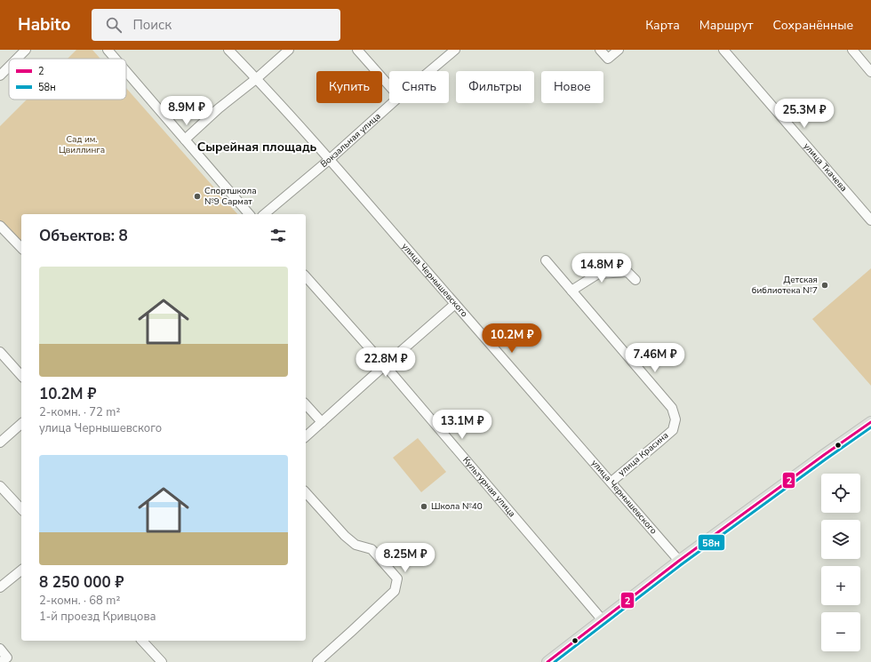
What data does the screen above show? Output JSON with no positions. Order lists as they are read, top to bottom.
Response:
{
  "streets": {
    "street": [
      "Вокзальная улица",
      "улица Ткачева",
      "улица Чернышевского",
      "улица Красина",
      "Культурная улица"
    ]
  },
  "crossings": [
    ["Вокзальная улица", "улица Чернышевского"],
    ["улица Чернышевского", "улица Красина"]
  ],
  "districts": ["Сырейная площадь"],
  "parks": ["Сад им. Цвиллинга"],
  "places": ["Спортшкола №9 Сармат", "Детская библиотека №7", "Школа №40"],
  "lines": ["transit line 2", "transit line 58н"],
  "legend": ["2", "58н"],
  "page": {
    "header": "Habito",
    "search": "Поиск",
    "nav": ["Карта", "Маршрут", "Сохранённые"],
    "chip": [
      "Купить",
      "Снять",
      "Фильтры",
      "Новое"
    ],
    "price": [
      "8.9M ₽",
      "25.3M ₽",
      "14.8M ₽",
      "10.2M ₽",
      "7.46M ₽",
      "22.8M ₽",
      "13.1M ₽",
      "8.25M ₽"
    ],
    "heading": "Объектов: 8",
    "list": [
      {
        "name": "10.2M ₽",
        "note": "2-комн. · 72 m² · улица Чернышевского"
      },
      {
        "name": "8 250 000 ₽",
        "note": "2-комн. · 68 m² · 1-й проезд Кривцова"
      }
    ],
    "map_buttons": ["+", "−"]
  }
}
